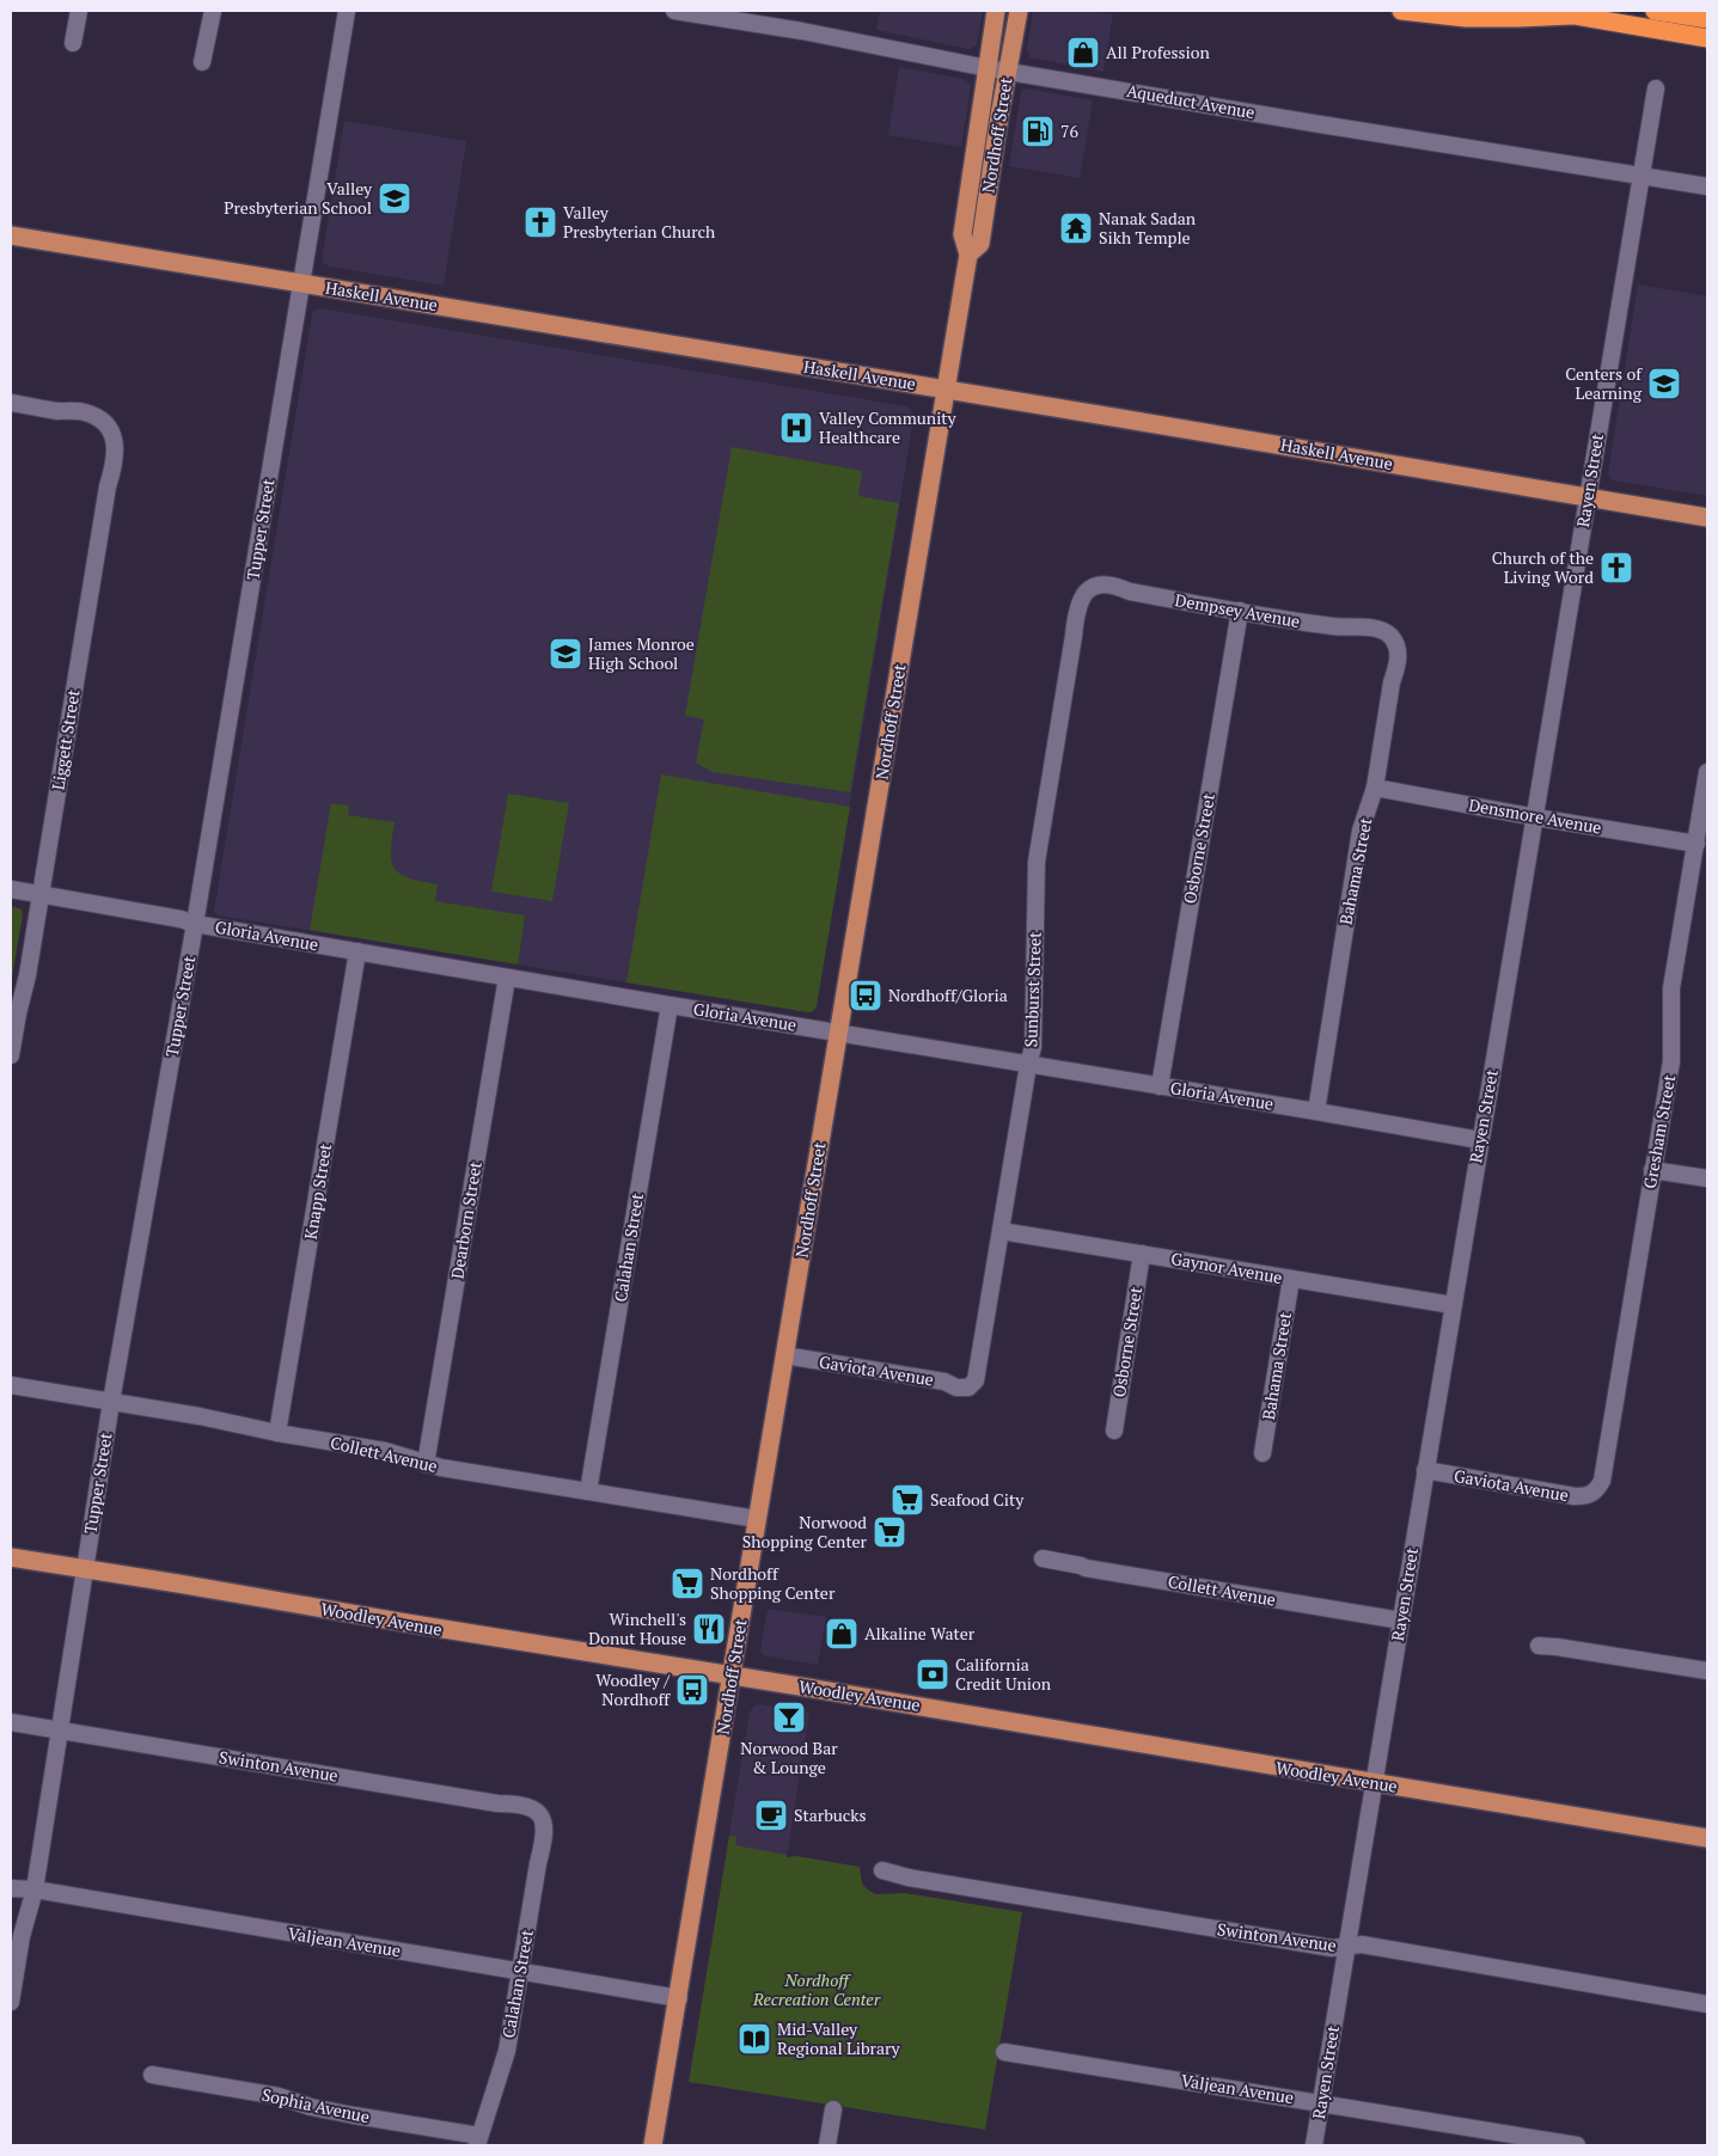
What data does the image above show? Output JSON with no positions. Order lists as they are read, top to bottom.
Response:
{
  "streets": {
    "main road": ["Nordhoff Street", "Haskell Avenue", "Woodley Avenue"],
    "street": [
      "Aqueduct Avenue",
      "Rayen Street",
      "Tupper Street",
      "Dempsey Avenue",
      "Liggett Street",
      "Densmore Avenue",
      "Osborne Street",
      "Bahama Street",
      "Gloria Avenue",
      "Sunburst Street",
      "Gresham Street",
      "Knapp Street",
      "Dearborn Street",
      "Calahan Street",
      "Gaynor Avenue",
      "Gaviota Avenue",
      "Collett Avenue",
      "Swinton Avenue",
      "Valjean Avenue",
      "Sophia Avenue"
    ]
  },
  "crossings": [
    ["Aqueduct Avenue", "Nordhoff Street"],
    ["Aqueduct Avenue", "Rayen Street"],
    ["Nordhoff Street", "Haskell Avenue"],
    ["Nordhoff Street", "Gloria Avenue"],
    ["Nordhoff Street", "Gaviota Avenue"],
    ["Nordhoff Street", "Collett Avenue"],
    ["Nordhoff Street", "Woodley Avenue"],
    ["Nordhoff Street", "Valjean Avenue"],
    ["Haskell Avenue", "Rayen Street"],
    ["Haskell Avenue", "Tupper Street"],
    ["Rayen Street", "Densmore Avenue"],
    ["Rayen Street", "Gloria Avenue"],
    ["Rayen Street", "Gaynor Avenue"],
    ["Rayen Street", "Gaviota Avenue"],
    ["Rayen Street", "Collett Avenue"],
    ["Rayen Street", "Woodley Avenue"],
    ["Rayen Street", "Swinton Avenue"],
    ["Rayen Street", "Valjean Avenue"],
    ["Tupper Street", "Gloria Avenue"],
    ["Tupper Street", "Collett Avenue"],
    ["Tupper Street", "Woodley Avenue"],
    ["Tupper Street", "Swinton Avenue"],
    ["Tupper Street", "Valjean Avenue"],
    ["Dempsey Avenue", "Osborne Street"],
    ["Dempsey Avenue", "Bahama Street"],
    ["Dempsey Avenue", "Sunburst Street"],
    ["Liggett Street", "Gloria Avenue"],
    ["Densmore Avenue", "Bahama Street"],
    ["Densmore Avenue", "Gresham Street"],
    ["Osborne Street", "Gloria Avenue"],
    ["Osborne Street", "Gaynor Avenue"],
    ["Bahama Street", "Gloria Avenue"],
    ["Bahama Street", "Gaynor Avenue"],
    ["Gloria Avenue", "Sunburst Street"],
    ["Gloria Avenue", "Knapp Street"],
    ["Gloria Avenue", "Dearborn Street"],
    ["Gloria Avenue", "Calahan Street"],
    ["Sunburst Street", "Gaynor Avenue"],
    ["Sunburst Street", "Gaviota Avenue"],
    ["Gresham Street", "Gaviota Avenue"],
    ["Knapp Street", "Collett Avenue"],
    ["Dearborn Street", "Collett Avenue"],
    ["Calahan Street", "Collett Avenue"],
    ["Calahan Street", "Swinton Avenue"],
    ["Calahan Street", "Valjean Avenue"],
    ["Calahan Street", "Sophia Avenue"]
  ],
  "parks": ["Nordhoff Recreation Center"],
  "places": {
    "shop": ["All Profession", "Alkaline Water"],
    "fuel station": ["76"],
    "school or university": ["Valley Presbyterian School", "Centers of Learning", "James Monroe High School"],
    "church": ["Valley Presbyterian Church", "Church of the Living Word"],
    "temple": ["Nanak Sadan Sikh Temple"],
    "hospital": ["Valley Community Healthcare"],
    "bus stop": ["Nordhoff/Gloria", "Woodley / Nordhoff"],
    "supermarket": ["Seafood City", "Norwood Shopping Center", "Nordhoff Shopping Center"],
    "restaurant": ["Winchell's Donut House"],
    "bank": ["California Credit Union"],
    "bar": ["Norwood Bar & Lounge"],
    "cafe": ["Starbucks"],
    "library": ["Mid-Valley Regional Library"]
  }
}
